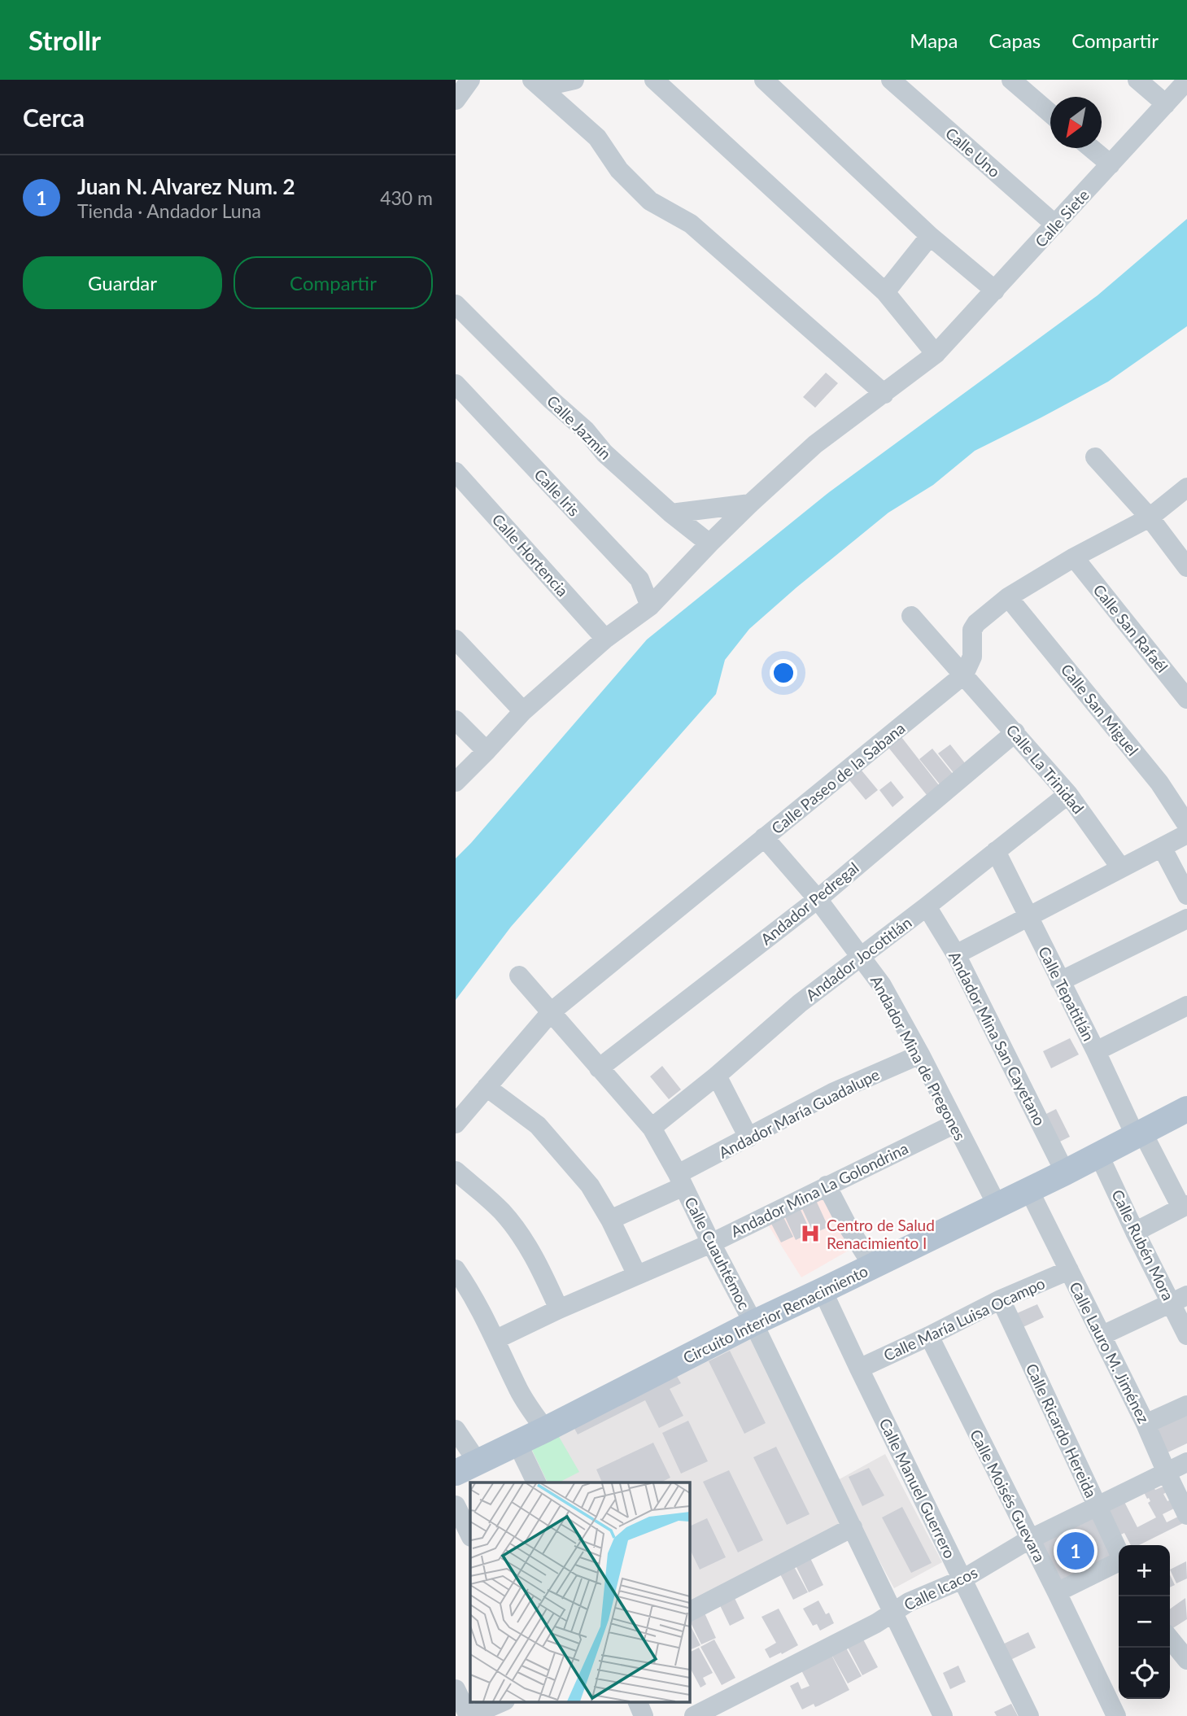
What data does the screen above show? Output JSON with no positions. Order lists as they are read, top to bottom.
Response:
{
  "streets": {
    "main road": ["Circuito Interior Renacimiento"],
    "street": [
      "Calle Uno",
      "Calle Siete",
      "Calle Jazmín",
      "Calle Iris",
      "Calle Hortencia",
      "Calle San Rafaél",
      "Calle San Miguel",
      "Calle La Trinidad",
      "Calle Paseo de la Sabana",
      "Andador Pedregal",
      "Andador Jocotitlán",
      "Calle Tepatitlán",
      "Andador Mina San Cayetano",
      "Andador Mina de Pregones",
      "Andador María Guadalupe",
      "Andador Mina La Golondrina",
      "Calle Rubén Mora",
      "Calle Cuauhtémoc",
      "Calle María Luisa Ocampo",
      "Calle Lauro M. Jiménez",
      "Calle Ricardo Hereida",
      "Calle Manuel Guerrero",
      "Calle Moisés Guevara",
      "Calle Icacos"
    ]
  },
  "crossings": [
    ["Calle Uno", "Calle Siete"],
    ["Calle Siete", "Calle Jazmín"],
    ["Calle Siete", "Calle Iris"],
    ["Calle Siete", "Calle Hortencia"],
    ["Calle La Trinidad", "Calle Paseo de la Sabana"],
    ["Calle La Trinidad", "Andador Pedregal"],
    ["Calle La Trinidad", "Andador Jocotitlán"],
    ["Calle Paseo de la Sabana", "Andador Mina de Pregones"],
    ["Calle Paseo de la Sabana", "Calle Cuauhtémoc"],
    ["Andador Pedregal", "Andador Mina de Pregones"],
    ["Andador Pedregal", "Calle Cuauhtémoc"],
    ["Andador Jocotitlán", "Calle Tepatitlán"],
    ["Andador Jocotitlán", "Andador Mina San Cayetano"],
    ["Andador Jocotitlán", "Andador Mina de Pregones"],
    ["Andador Jocotitlán", "Calle Cuauhtémoc"],
    ["Calle Tepatitlán", "Circuito Interior Renacimiento"],
    ["Andador Mina San Cayetano", "Circuito Interior Renacimiento"],
    ["Andador Mina de Pregones", "Andador María Guadalupe"],
    ["Andador Mina de Pregones", "Andador Mina La Golondrina"],
    ["Andador Mina de Pregones", "Circuito Interior Renacimiento"],
    ["Andador María Guadalupe", "Calle Cuauhtémoc"],
    ["Andador Mina La Golondrina", "Calle Cuauhtémoc"],
    ["Calle Rubén Mora", "Circuito Interior Renacimiento"],
    ["Calle Cuauhtémoc", "Circuito Interior Renacimiento"],
    ["Calle Cuauhtémoc", "Calle Icacos"],
    ["Circuito Interior Renacimiento", "Calle Lauro M. Jiménez"],
    ["Circuito Interior Renacimiento", "Calle Manuel Guerrero"],
    ["Calle María Luisa Ocampo", "Calle Lauro M. Jiménez"],
    ["Calle María Luisa Ocampo", "Calle Ricardo Hereida"],
    ["Calle María Luisa Ocampo", "Calle Manuel Guerrero"],
    ["Calle María Luisa Ocampo", "Calle Moisés Guevara"],
    ["Calle Lauro M. Jiménez", "Calle Icacos"],
    ["Calle Ricardo Hereida", "Calle Icacos"],
    ["Calle Manuel Guerrero", "Calle Icacos"],
    ["Calle Moisés Guevara", "Calle Icacos"]
  ],
  "places": {
    "hospital": ["Centro de Salud Renacimiento I"]
  },
  "north": "bottom left",
  "page": {
    "header": "Strollr",
    "nav": ["Mapa", "Capas", "Compartir"],
    "heading": "Cerca",
    "list": [
      {
        "mark": "1",
        "name": "Juan N. Alvarez Num. 2",
        "note": "Tienda · Andador Luna",
        "value": "430 m"
      }
    ],
    "buttons": ["Guardar", "Compartir"],
    "pins": "1",
    "map_buttons": ["+", "−"]
  }
}
